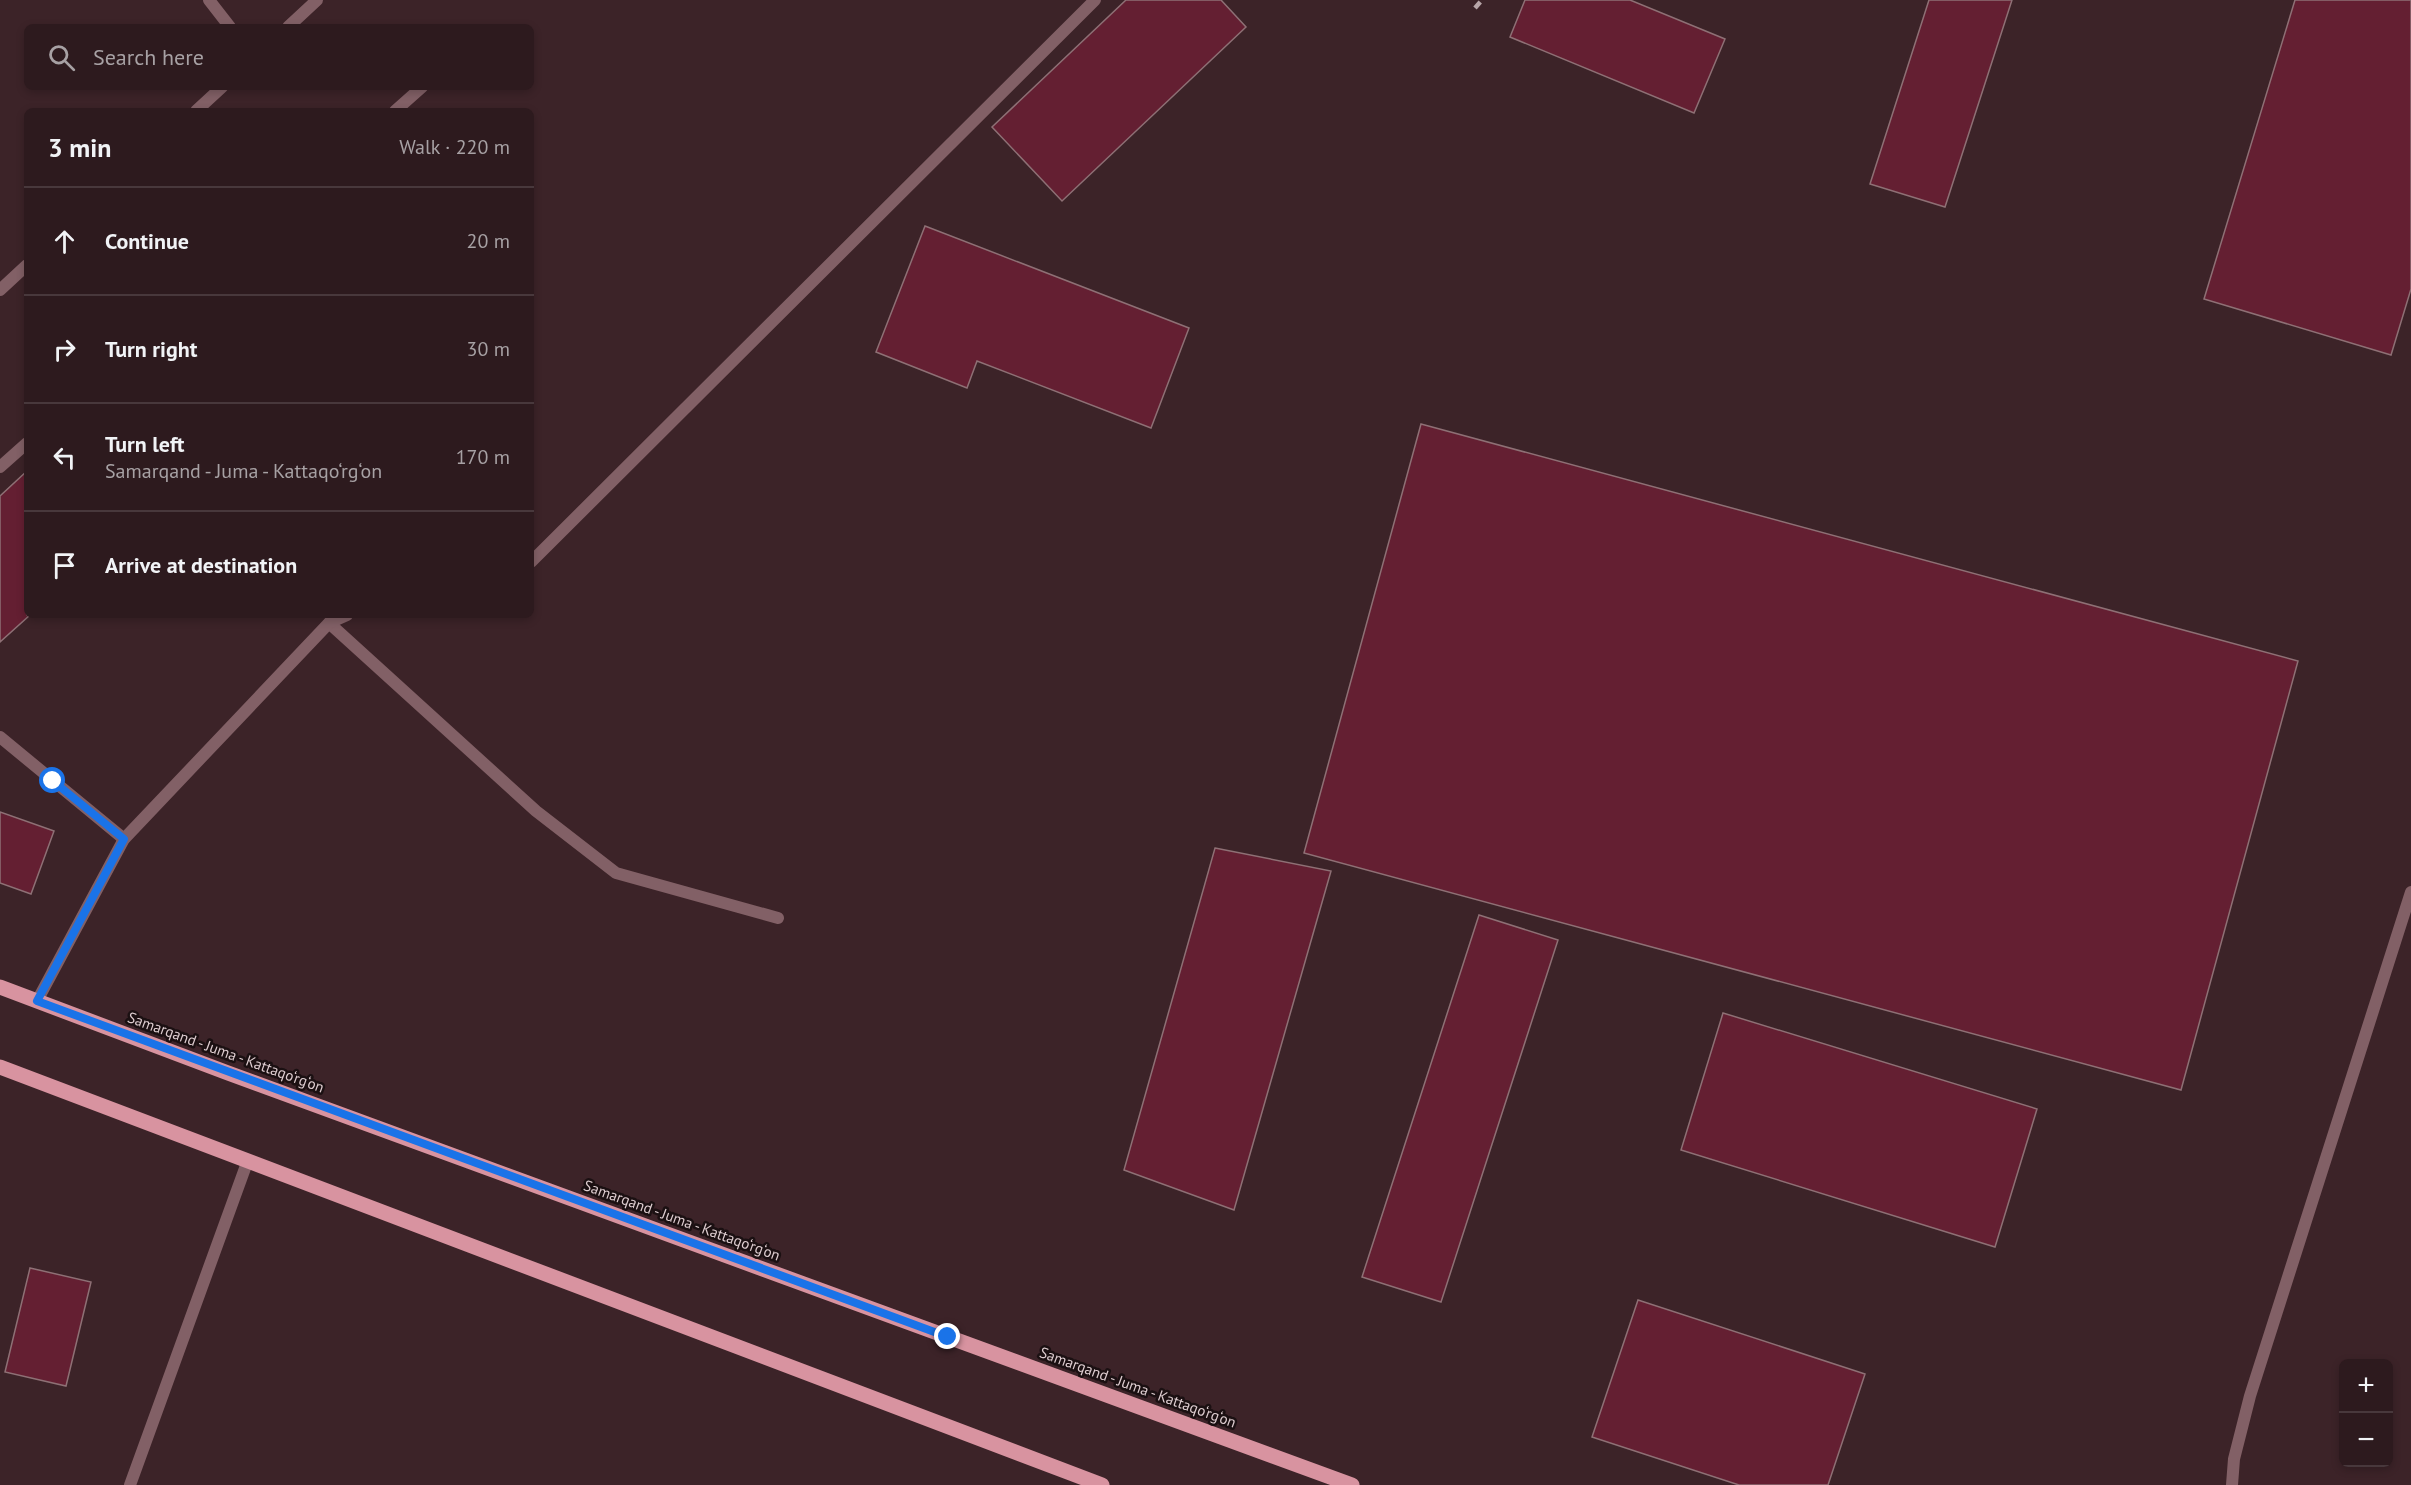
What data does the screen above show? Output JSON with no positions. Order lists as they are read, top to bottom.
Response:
{
  "streets": {
    "main road": ["Samarqand - Juma - Kattaqo‘rg‘on"]
  },
  "page": {
    "search": "Search here",
    "heading": ["3 min", "Walk · 220 m"],
    "list": [
      ["Continue", "20 m"],
      ["Turn right", "30 m"],
      ["Turn left", "Samarqand - Juma - Kattaqo‘rg‘on", "170 m"],
      "Arrive at destination"
    ],
    "map_buttons": ["+", "−"]
  }
}
